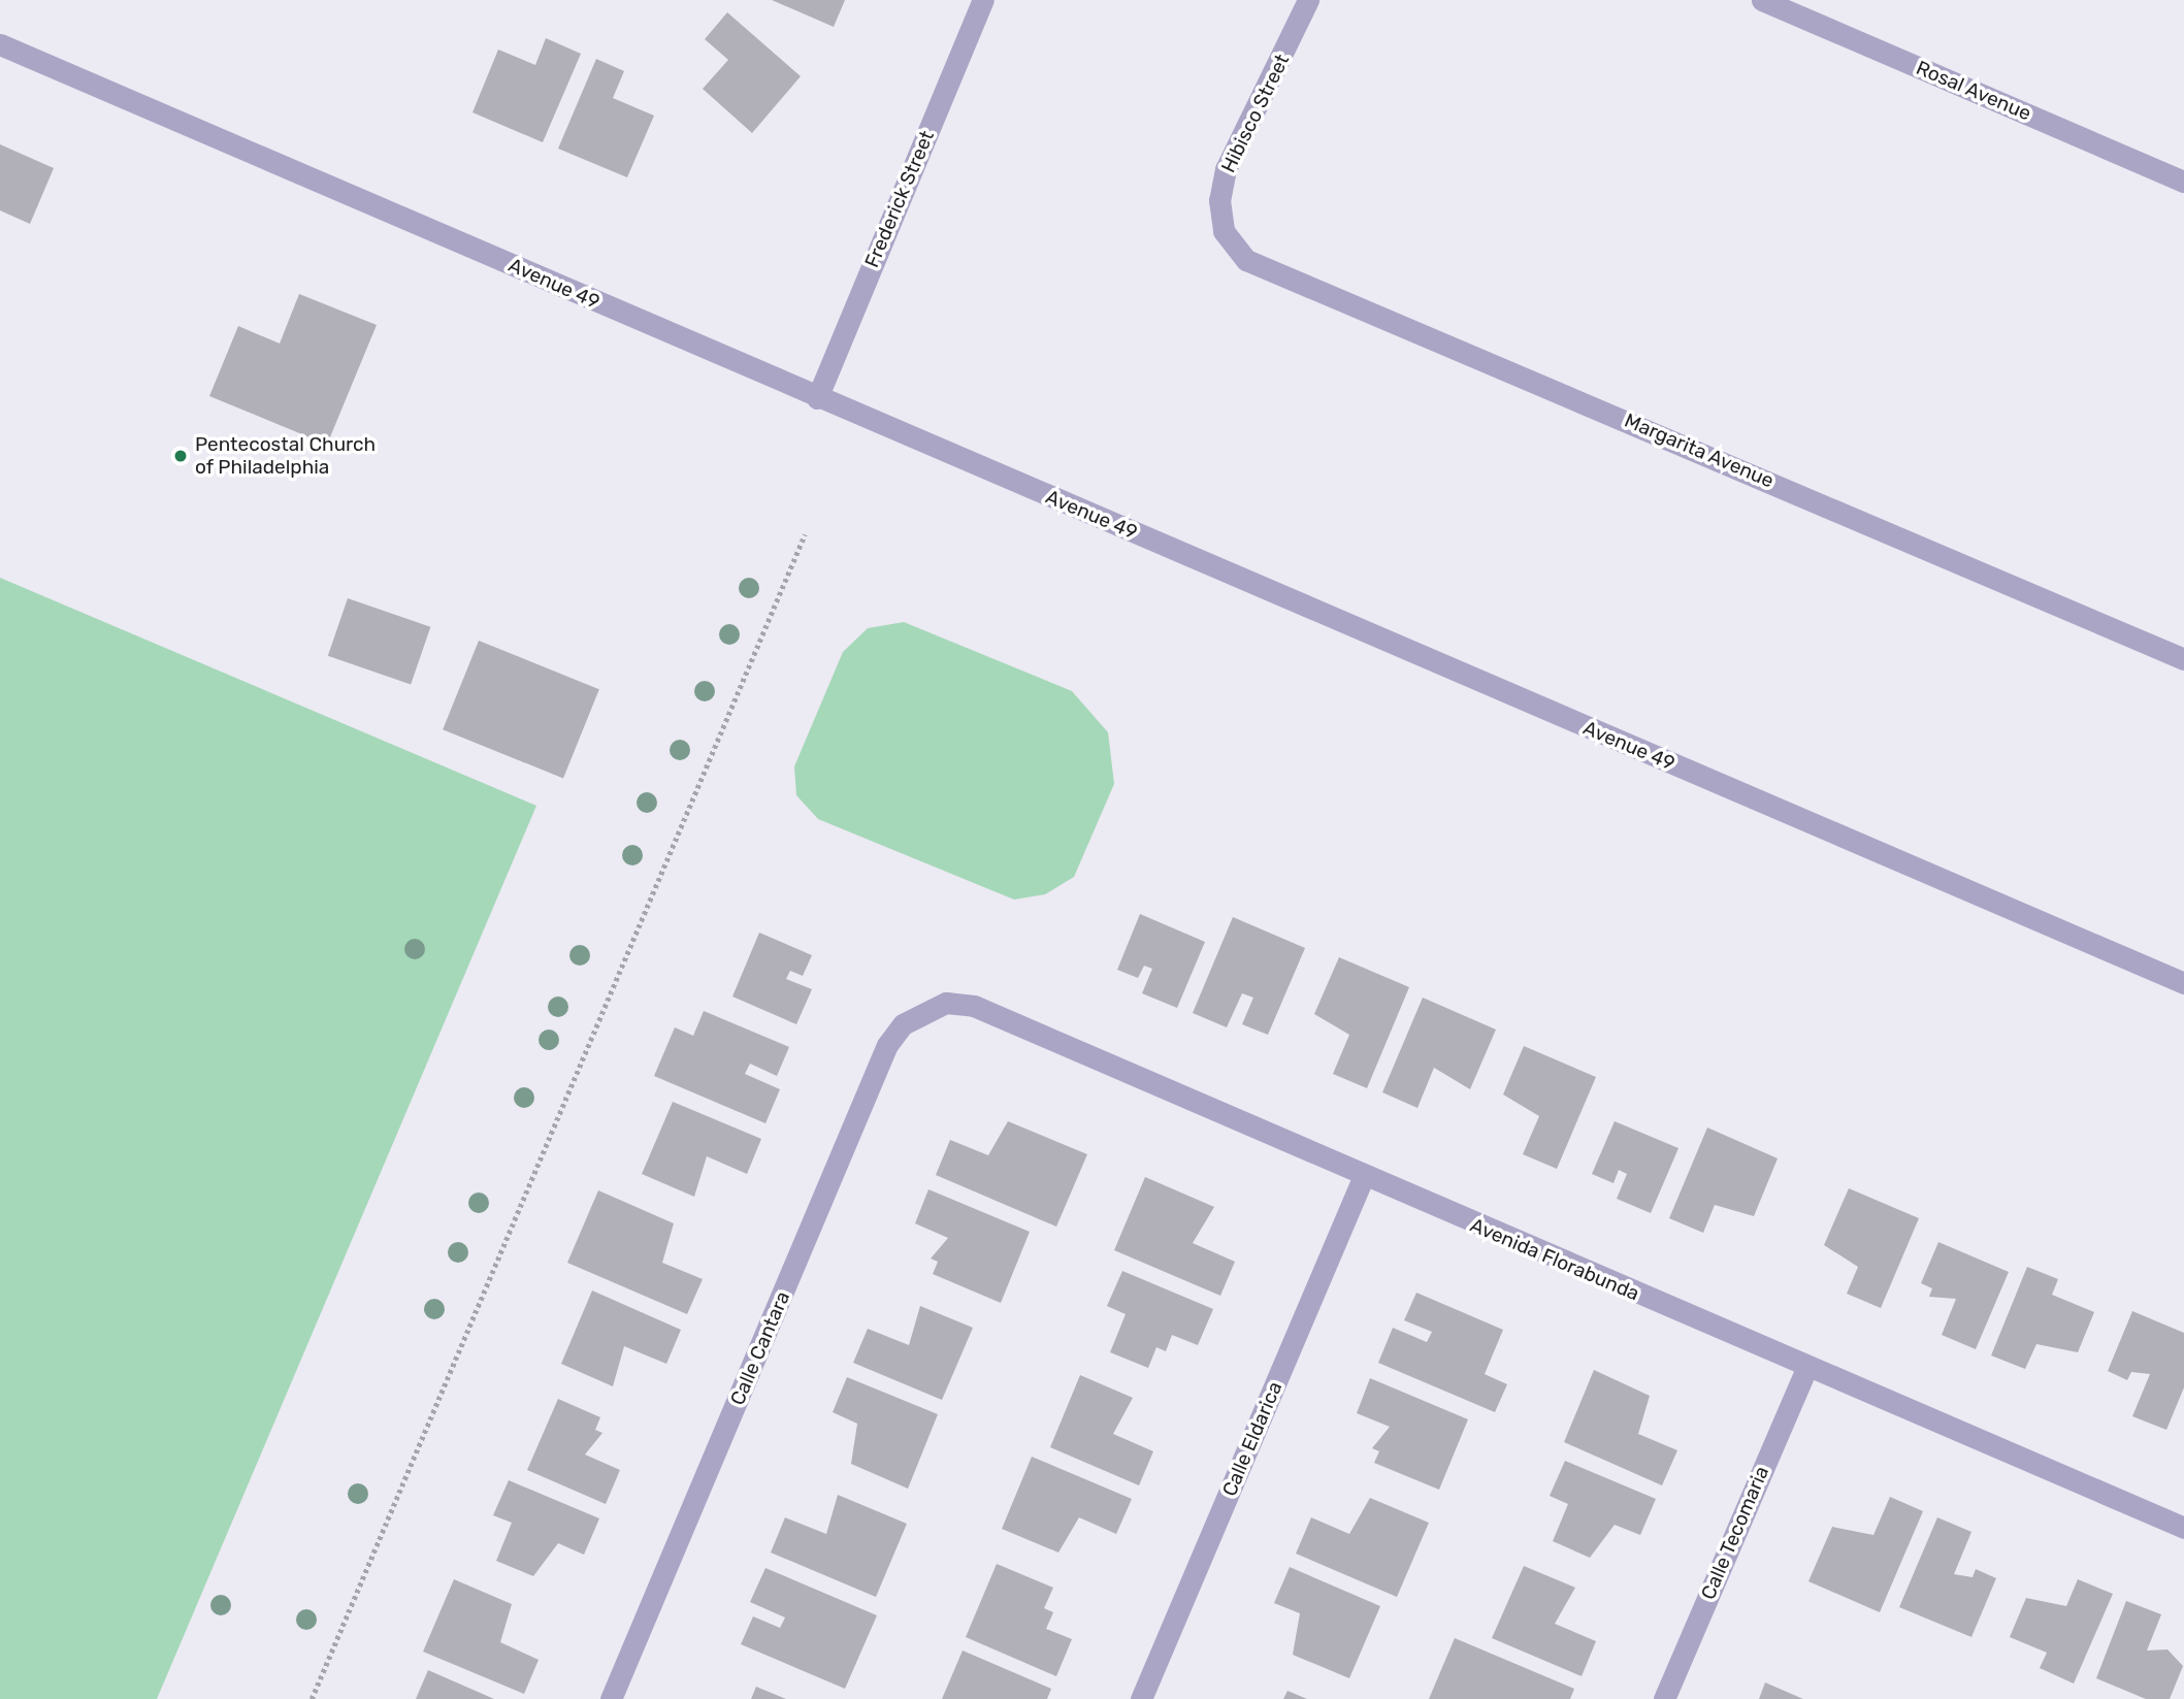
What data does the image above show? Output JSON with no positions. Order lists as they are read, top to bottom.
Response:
{
  "streets": {
    "street": [
      "Rosal Avenue",
      "Hibisco Street",
      "Frederick Street",
      "Avenue 49",
      "Margarita Avenue",
      "Avenida Florabunda",
      "Calle Cantara",
      "Calle Eldarica",
      "Calle Tecomaria"
    ]
  },
  "crossings": [
    ["Hibisco Street", "Margarita Avenue"],
    ["Frederick Street", "Avenue 49"],
    ["Avenida Florabunda", "Calle Cantara"],
    ["Avenida Florabunda", "Calle Eldarica"],
    ["Avenida Florabunda", "Calle Tecomaria"]
  ],
  "places": ["Pentecostal Church of Philadelphia"]
}
